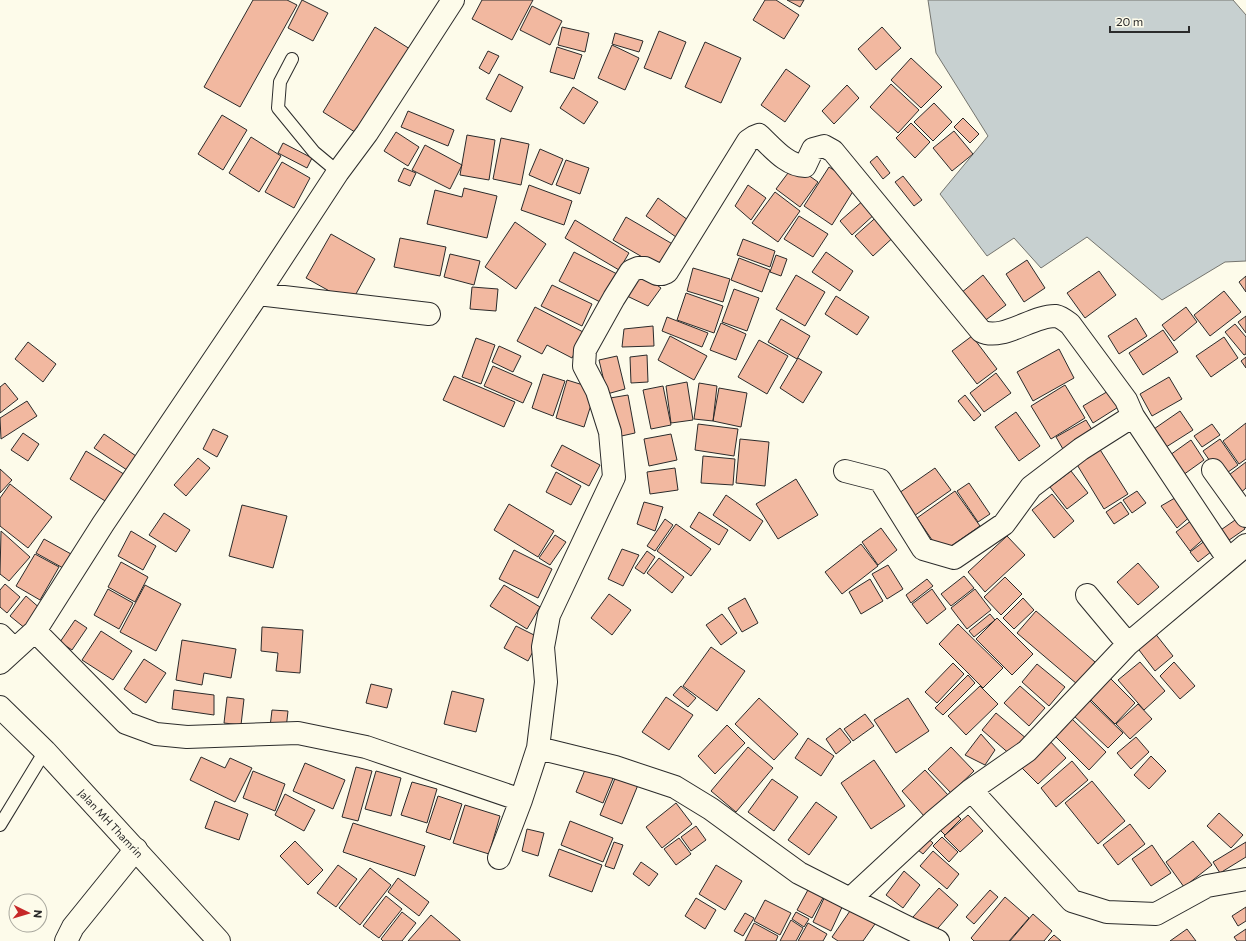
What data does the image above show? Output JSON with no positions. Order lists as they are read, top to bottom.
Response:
{
  "streets": {
    "street": ["Jalan MH Thamrin"]
  },
  "scale_bar": "20 m",
  "north": "right"
}
